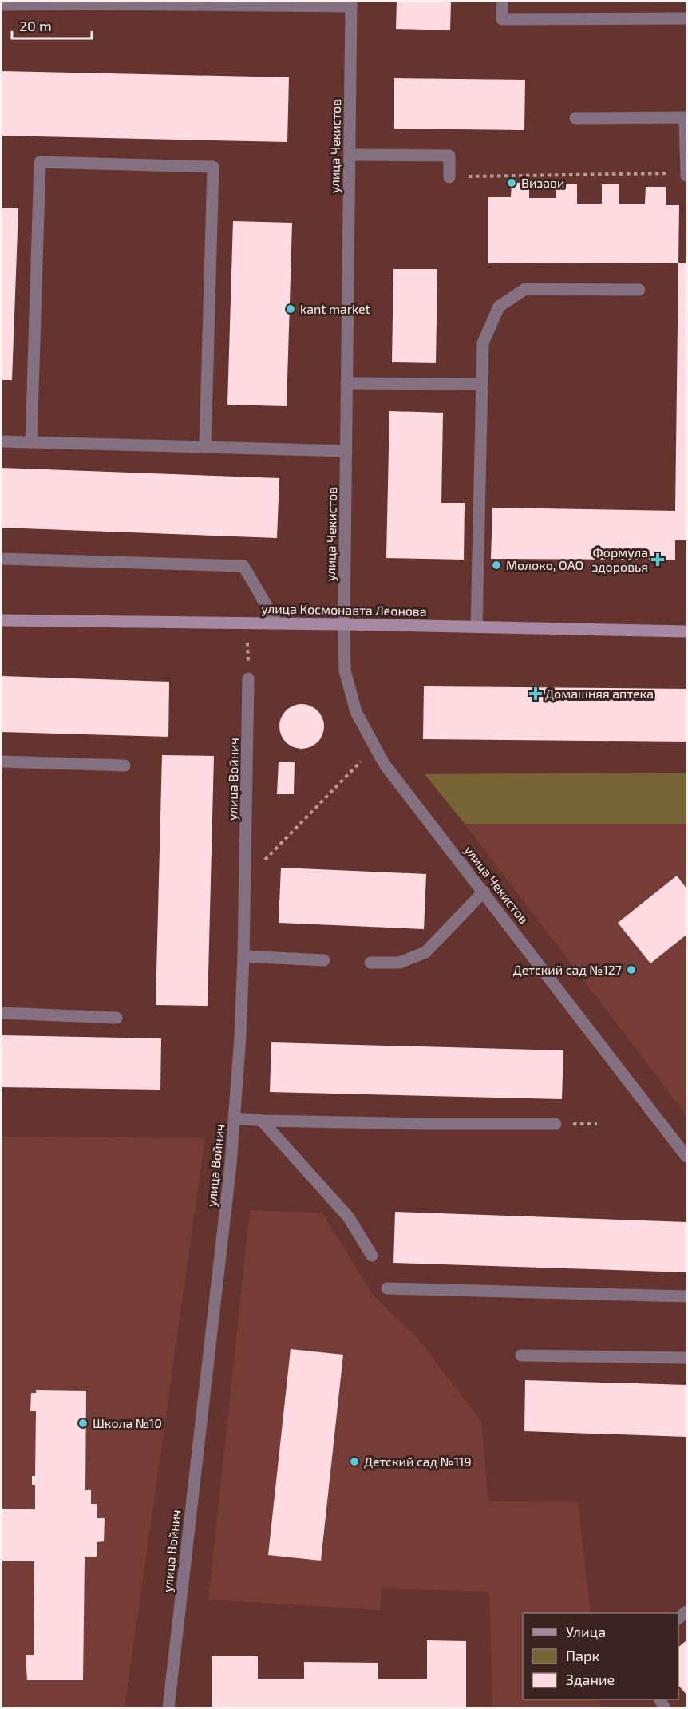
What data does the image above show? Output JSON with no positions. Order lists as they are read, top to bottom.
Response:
{
  "streets": {
    "main road": ["улица Космонавта Леонова"],
    "street": ["улица Чекистов", "улица Войнич"]
  },
  "crossings": [
    ["улица Чекистов", "улица Космонавта Леонова"]
  ],
  "places": {
    "other": [
      "Визави",
      "kant market",
      "Молоко, ОАО",
      "Детский сад №127",
      "Школа №10",
      "Детский сад №119"
    ],
    "health": ["Формула здоровья", "Домашняя аптека"]
  },
  "legend": ["Улица", "Парк", "Здание"],
  "scale_bar": "20 m"
}
